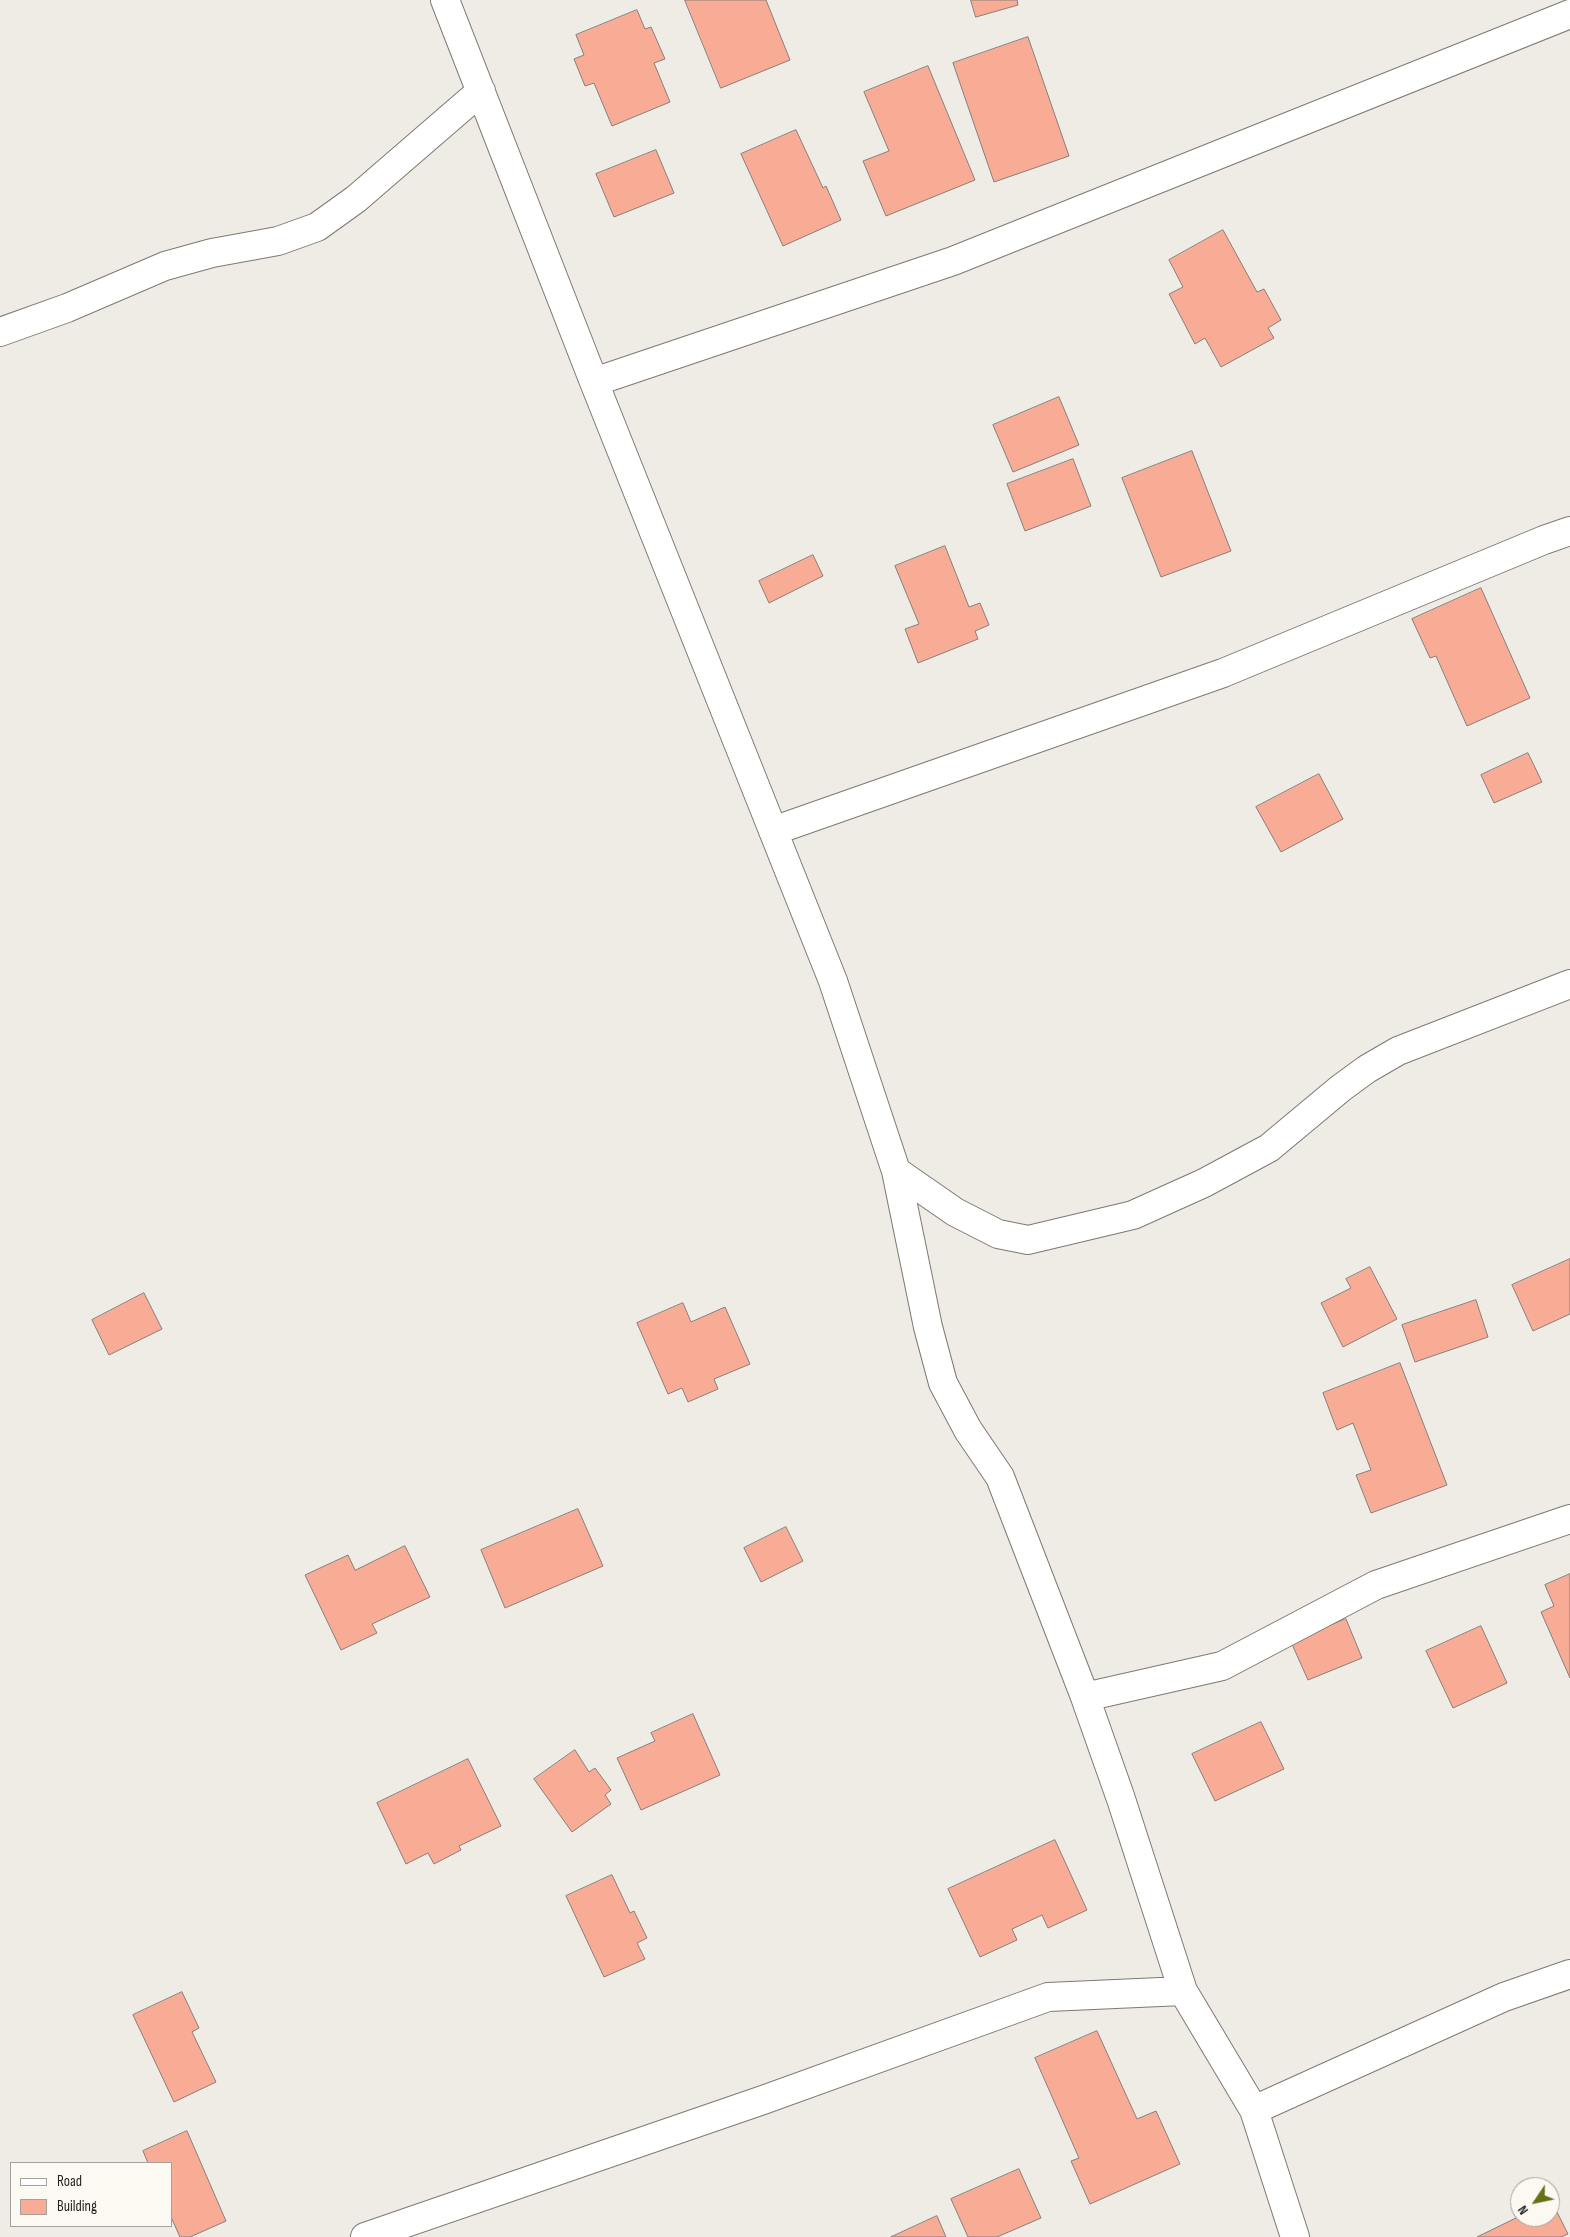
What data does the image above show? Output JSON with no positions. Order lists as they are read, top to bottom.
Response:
{
  "legend": ["Road", "Building"],
  "north": "bottom left"
}
